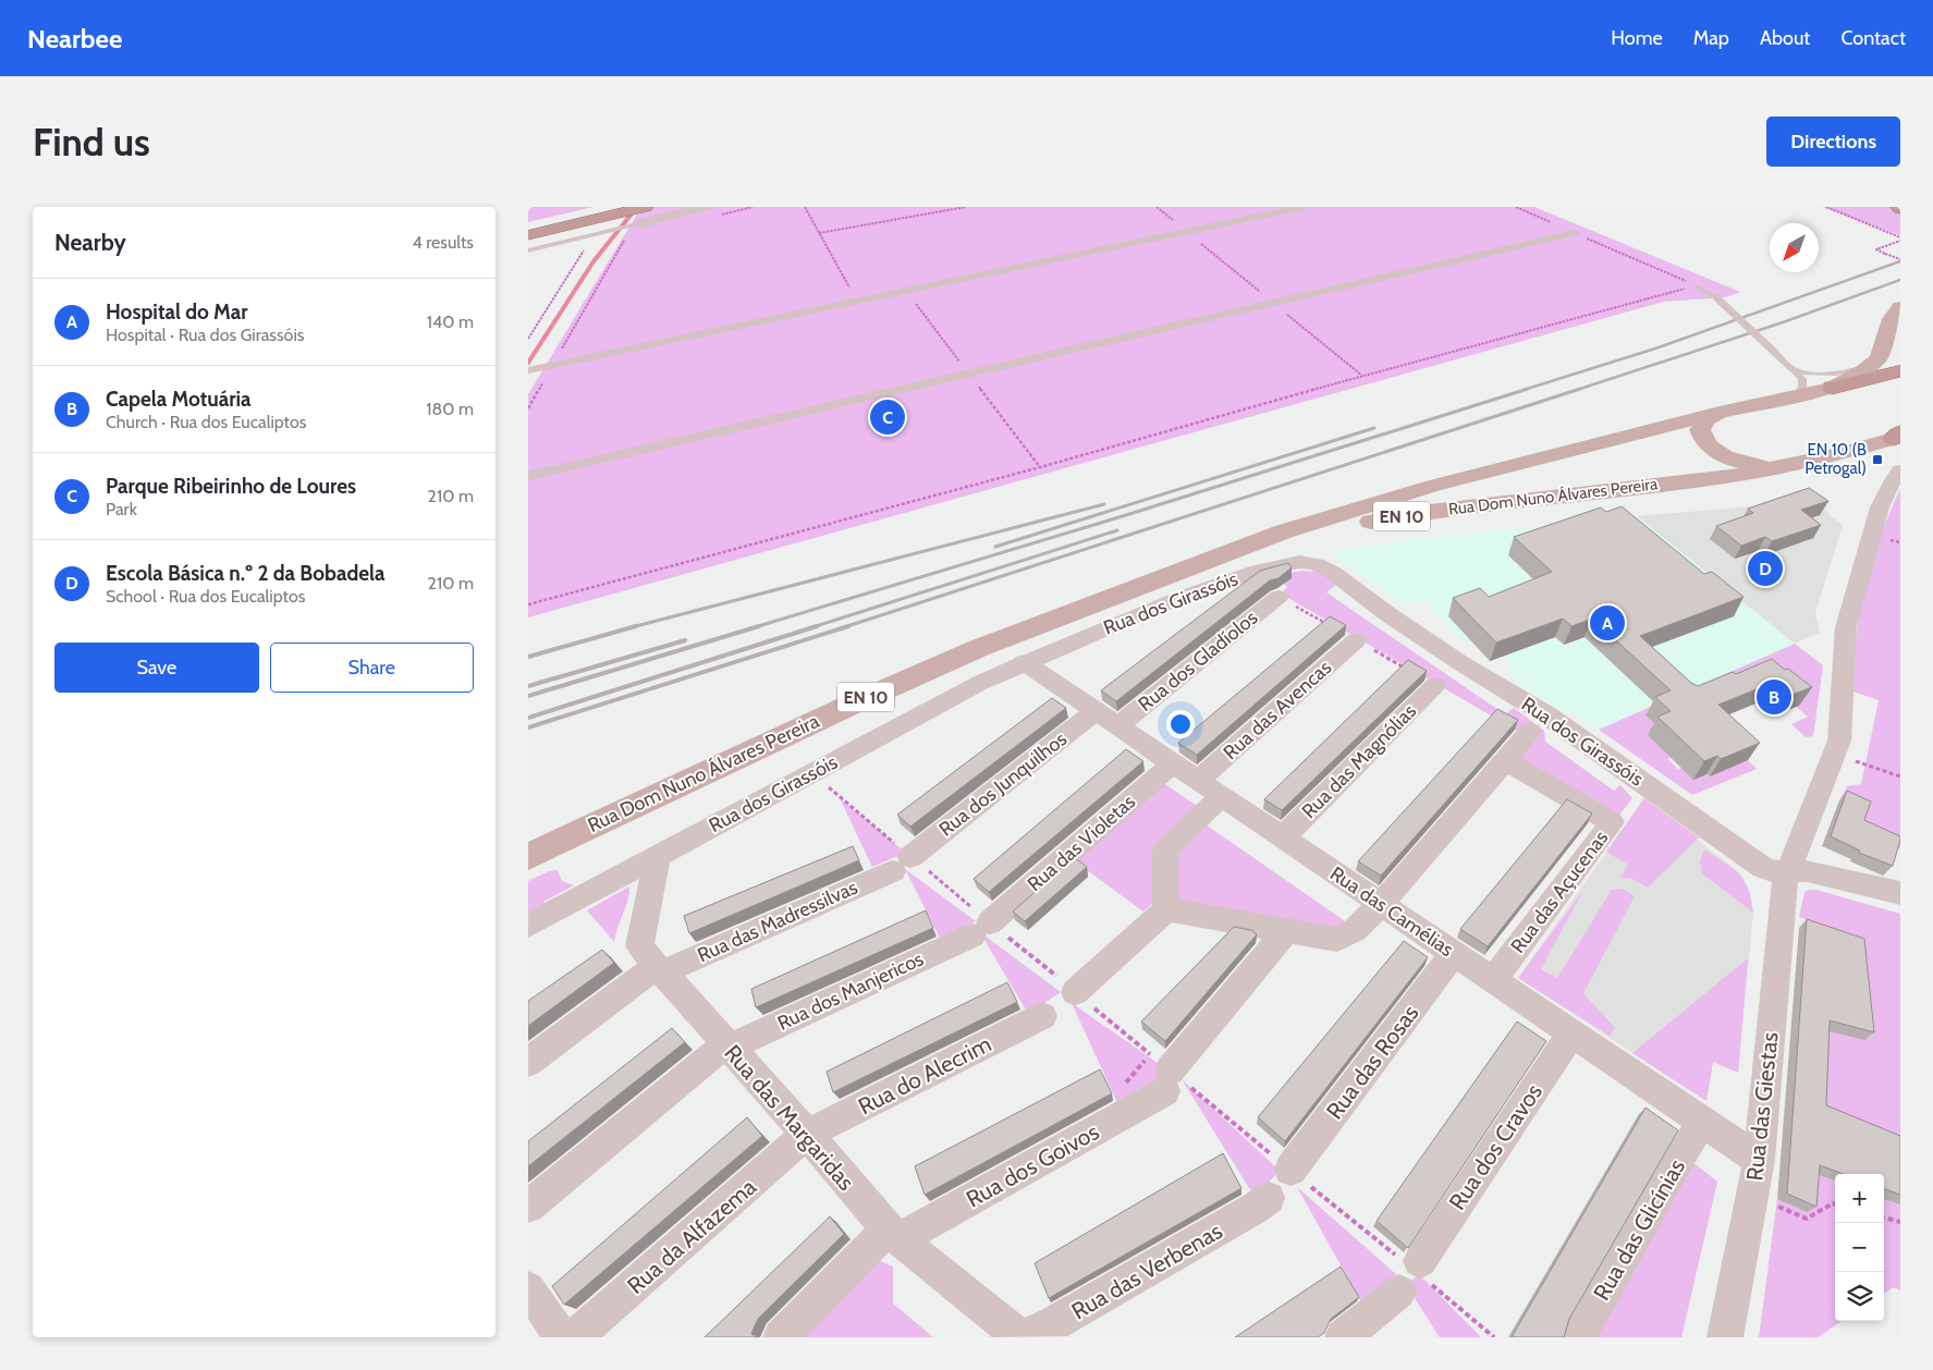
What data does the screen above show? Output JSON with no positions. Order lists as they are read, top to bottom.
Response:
{
  "streets": {
    "highway": ["EN 10"],
    "main road": ["Rua Dom Nuno Álvares Pereira"],
    "street": [
      "Rua dos Girassóis",
      "Rua dos Gladíolos",
      "Rua das Avencas",
      "Rua das Magnólias",
      "Rua dos Junquilhos",
      "Rua das Violetas",
      "Rua das Açucenas",
      "Rua das Camélias",
      "Rua das Madressilvas",
      "Rua dos Manjericos",
      "Rua das Rosas",
      "Rua do Alecrim",
      "Rua das Giestas",
      "Rua das Margaridas",
      "Rua dos Cravos",
      "Rua dos Goivos",
      "Rua das Glicínias",
      "Rua da Alfazema",
      "Rua das Verbenas"
    ]
  },
  "crossings": [
    ["Rua Dom Nuno Álvares Pereira", "EN 10"],
    ["Rua dos Girassóis", "Rua das Camélias"],
    ["Rua dos Girassóis", "Rua das Giestas"],
    ["Rua dos Girassóis", "Rua das Margaridas"],
    ["Rua dos Gladíolos", "Rua dos Junquilhos"],
    ["Rua dos Gladíolos", "Rua das Camélias"],
    ["Rua das Avencas", "Rua das Camélias"],
    ["Rua das Magnólias", "Rua das Camélias"],
    ["Rua dos Junquilhos", "Rua das Camélias"],
    ["Rua dos Junquilhos", "Rua das Madressilvas"],
    ["Rua das Violetas", "Rua das Camélias"],
    ["Rua das Violetas", "Rua dos Manjericos"],
    ["Rua das Açucenas", "Rua das Camélias"],
    ["Rua das Camélias", "Rua das Rosas"],
    ["Rua das Camélias", "Rua das Giestas"],
    ["Rua das Camélias", "Rua dos Cravos"],
    ["Rua das Camélias", "Rua das Glicínias"],
    ["Rua das Madressilvas", "Rua das Margaridas"],
    ["Rua dos Manjericos", "Rua das Margaridas"],
    ["Rua do Alecrim", "Rua das Margaridas"],
    ["Rua do Alecrim", "Rua da Alfazema"],
    ["Rua das Margaridas", "Rua dos Goivos"],
    ["Rua das Margaridas", "Rua da Alfazema"],
    ["Rua das Margaridas", "Rua das Verbenas"]
  ],
  "places": {
    "transit": ["EN 10 (B Petrogal)"]
  },
  "north": "bottom left",
  "page": {
    "header": "Nearbee",
    "nav": [
      "Home",
      "Map",
      "About",
      "Contact"
    ],
    "buttons": [
      "Directions",
      ["Save", "Share"]
    ],
    "title": "Find us",
    "heading": ["Nearby", "4 results"],
    "list": [
      {
        "mark": "A",
        "name": "Hospital do Mar",
        "note": "Hospital · Rua dos Girassóis",
        "value": "140 m"
      },
      {
        "mark": "B",
        "name": "Capela Motuária",
        "note": "Church · Rua dos Eucaliptos",
        "value": "180 m"
      },
      {
        "mark": "C",
        "name": "Parque Ribeirinho de Loures",
        "note": "Park",
        "value": "210 m"
      },
      {
        "mark": "D",
        "name": "Escola Básica n.º 2 da Bobadela",
        "note": "School · Rua dos Eucaliptos",
        "value": "210 m"
      }
    ],
    "pins": [
      "C",
      "D",
      "A",
      "B"
    ],
    "map_buttons": ["+", "−"]
  }
}
